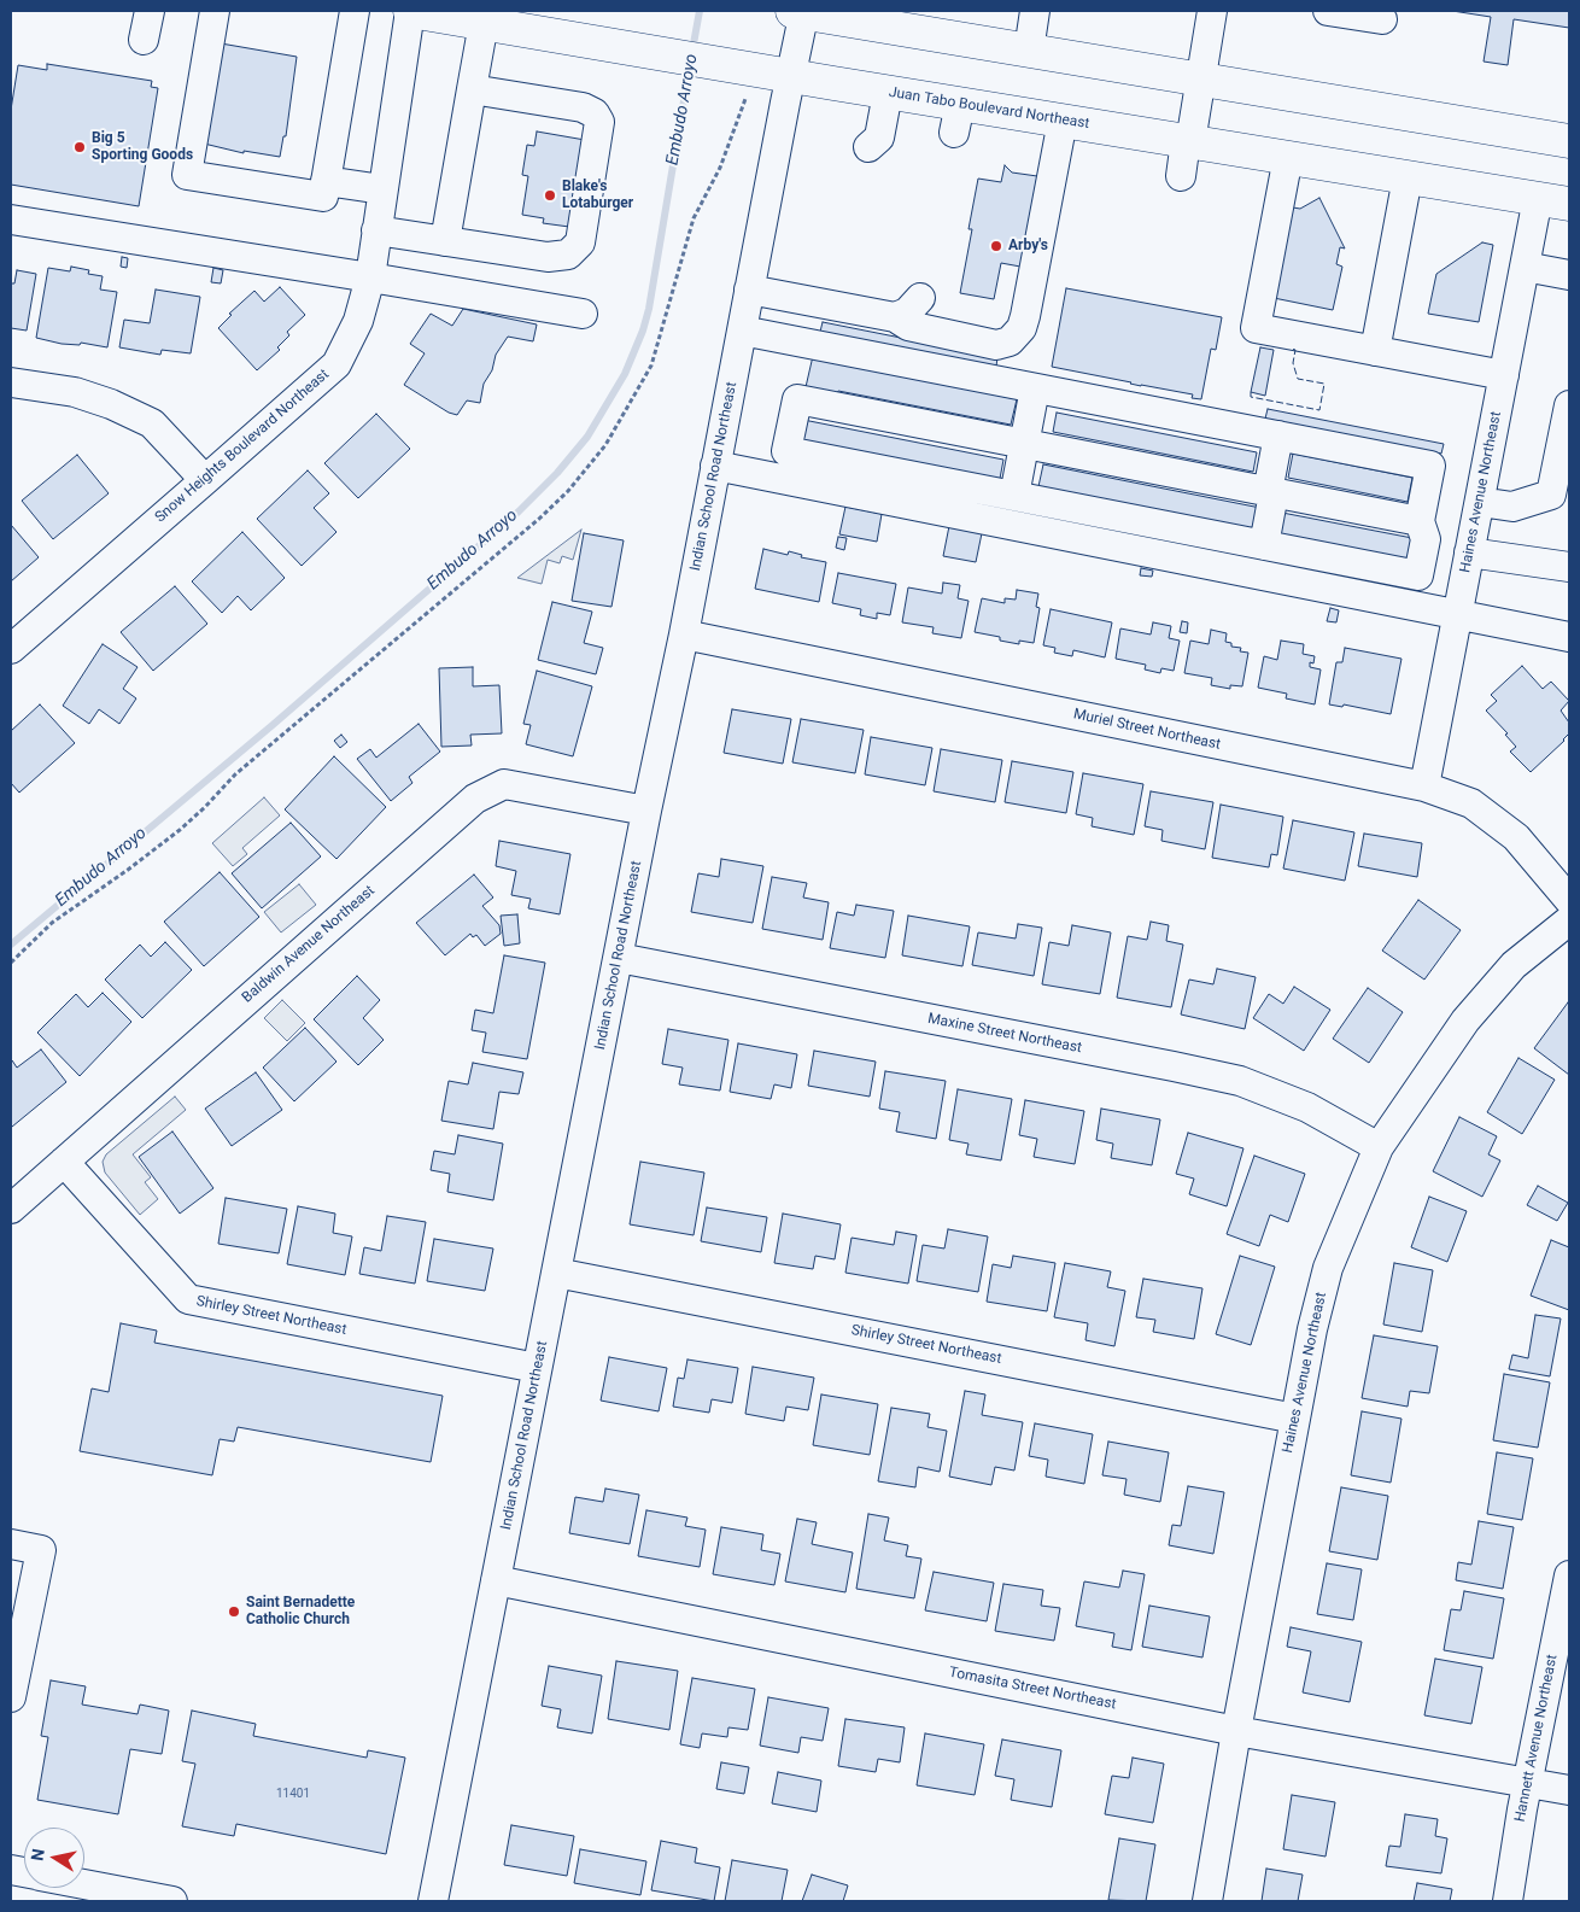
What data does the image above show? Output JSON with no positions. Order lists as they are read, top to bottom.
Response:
{
  "streets": {
    "main road": ["Juan Tabo Boulevard Northeast"],
    "street": [
      "Snow Heights Boulevard Northeast",
      "Indian School Road Northeast",
      "Haines Avenue Northeast",
      "Muriel Street Northeast",
      "Baldwin Avenue Northeast",
      "Maxine Street Northeast",
      "Shirley Street Northeast",
      "Tomasita Street Northeast",
      "Hannett Avenue Northeast"
    ]
  },
  "crossings": [
    ["Juan Tabo Boulevard Northeast", "Snow Heights Boulevard Northeast"],
    ["Juan Tabo Boulevard Northeast", "Indian School Road Northeast"],
    ["Juan Tabo Boulevard Northeast", "Haines Avenue Northeast"],
    ["Indian School Road Northeast", "Muriel Street Northeast"],
    ["Indian School Road Northeast", "Baldwin Avenue Northeast"],
    ["Indian School Road Northeast", "Maxine Street Northeast"],
    ["Indian School Road Northeast", "Shirley Street Northeast"],
    ["Indian School Road Northeast", "Tomasita Street Northeast"],
    ["Haines Avenue Northeast", "Muriel Street Northeast"],
    ["Haines Avenue Northeast", "Maxine Street Northeast"],
    ["Haines Avenue Northeast", "Shirley Street Northeast"],
    ["Haines Avenue Northeast", "Tomasita Street Northeast"],
    ["Baldwin Avenue Northeast", "Shirley Street Northeast"],
    ["Tomasita Street Northeast", "Hannett Avenue Northeast"]
  ],
  "water": ["Embudo Arroyo"],
  "places": [
    "Big 5 Sporting Goods",
    "Blake's Lotaburger",
    "Arby's",
    "Saint Bernadette Catholic Church"
  ],
  "house_numbers": ["11401"],
  "north": "left"
}
